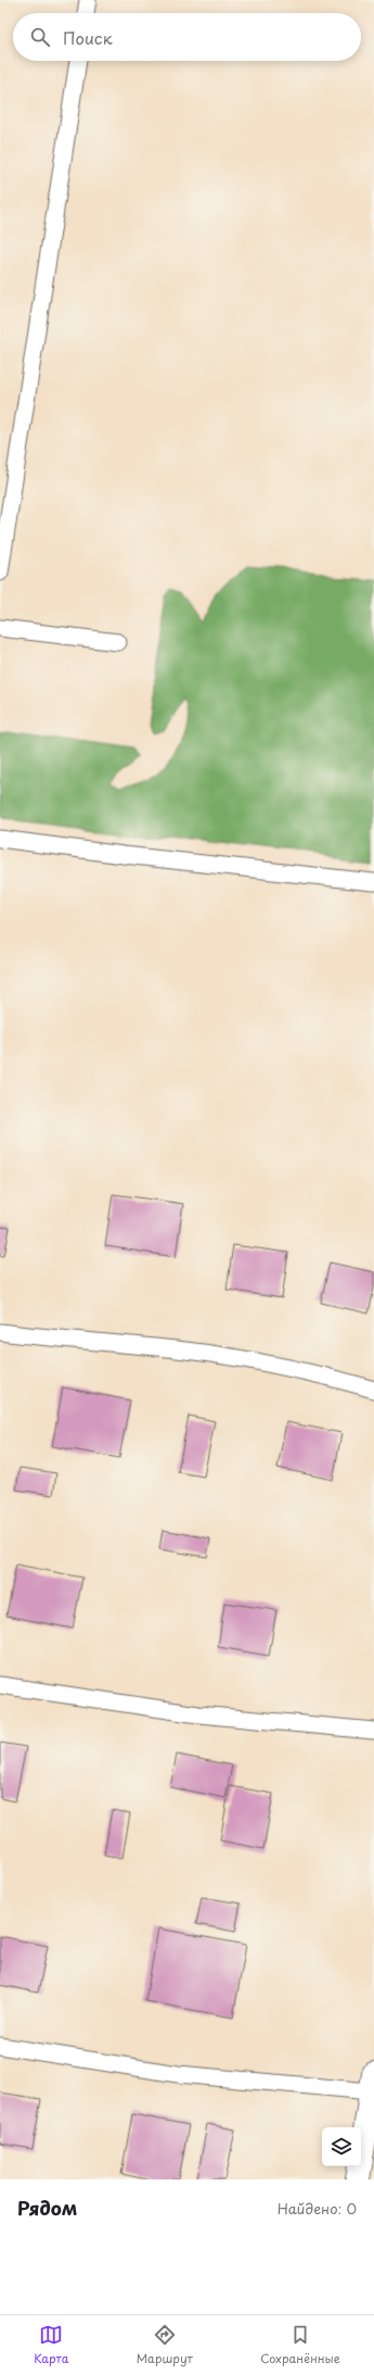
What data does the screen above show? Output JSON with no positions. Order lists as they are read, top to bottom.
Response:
{
  "page": {
    "search": "Поиск",
    "heading": ["Рядом", "Найдено: 0"],
    "nav": ["Карта", "Маршрут", "Сохранённые"]
  }
}
